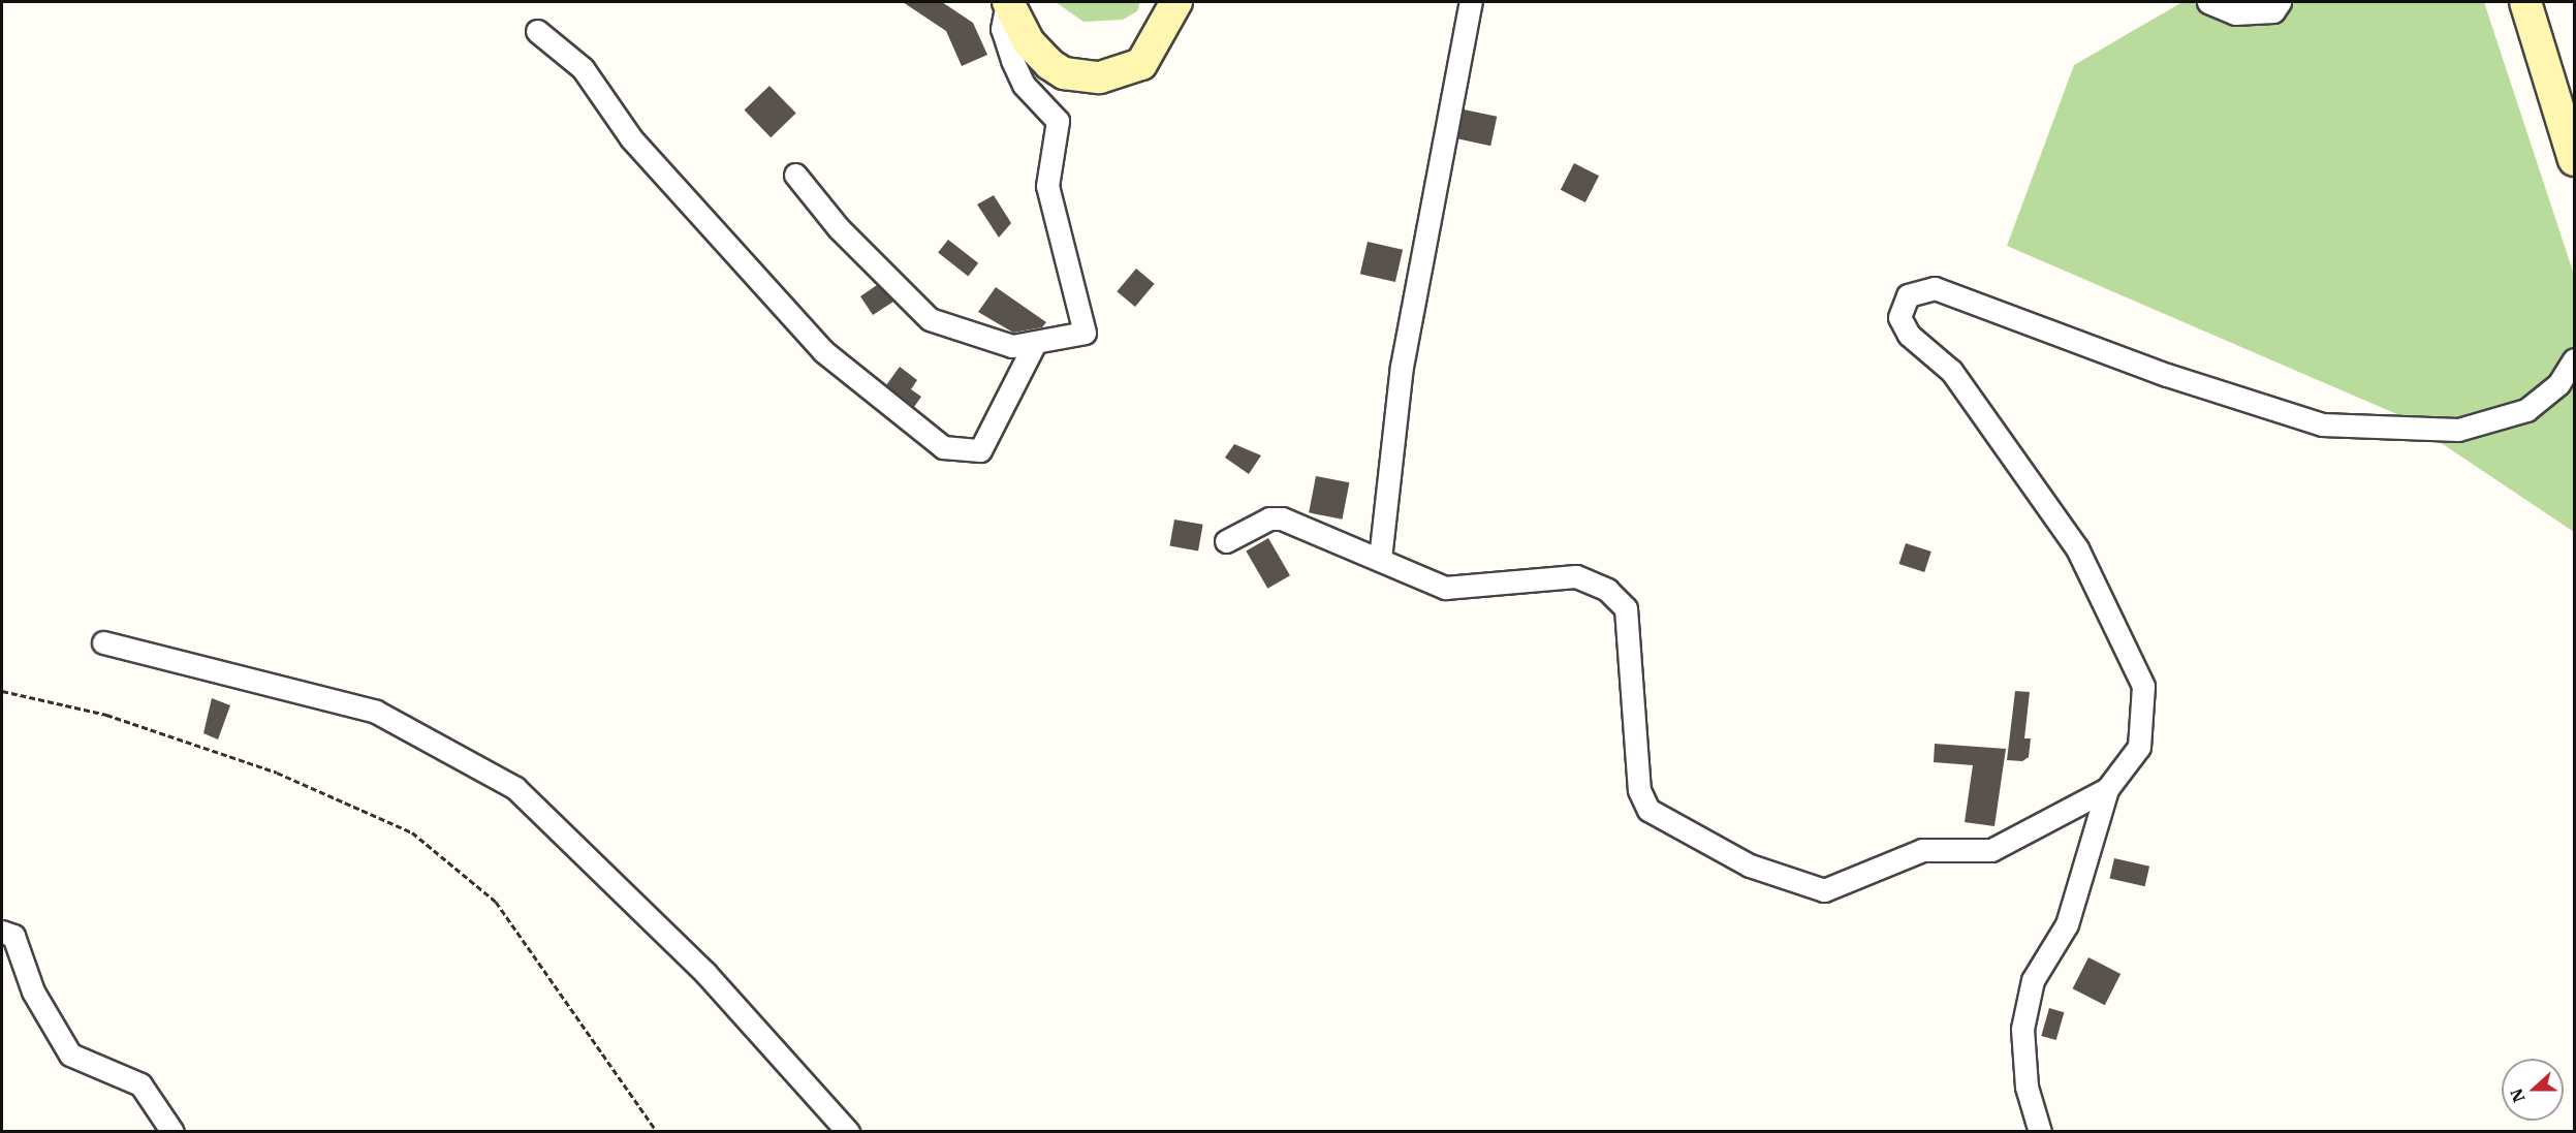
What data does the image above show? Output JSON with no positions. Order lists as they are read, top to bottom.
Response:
{
  "north": "left"
}
